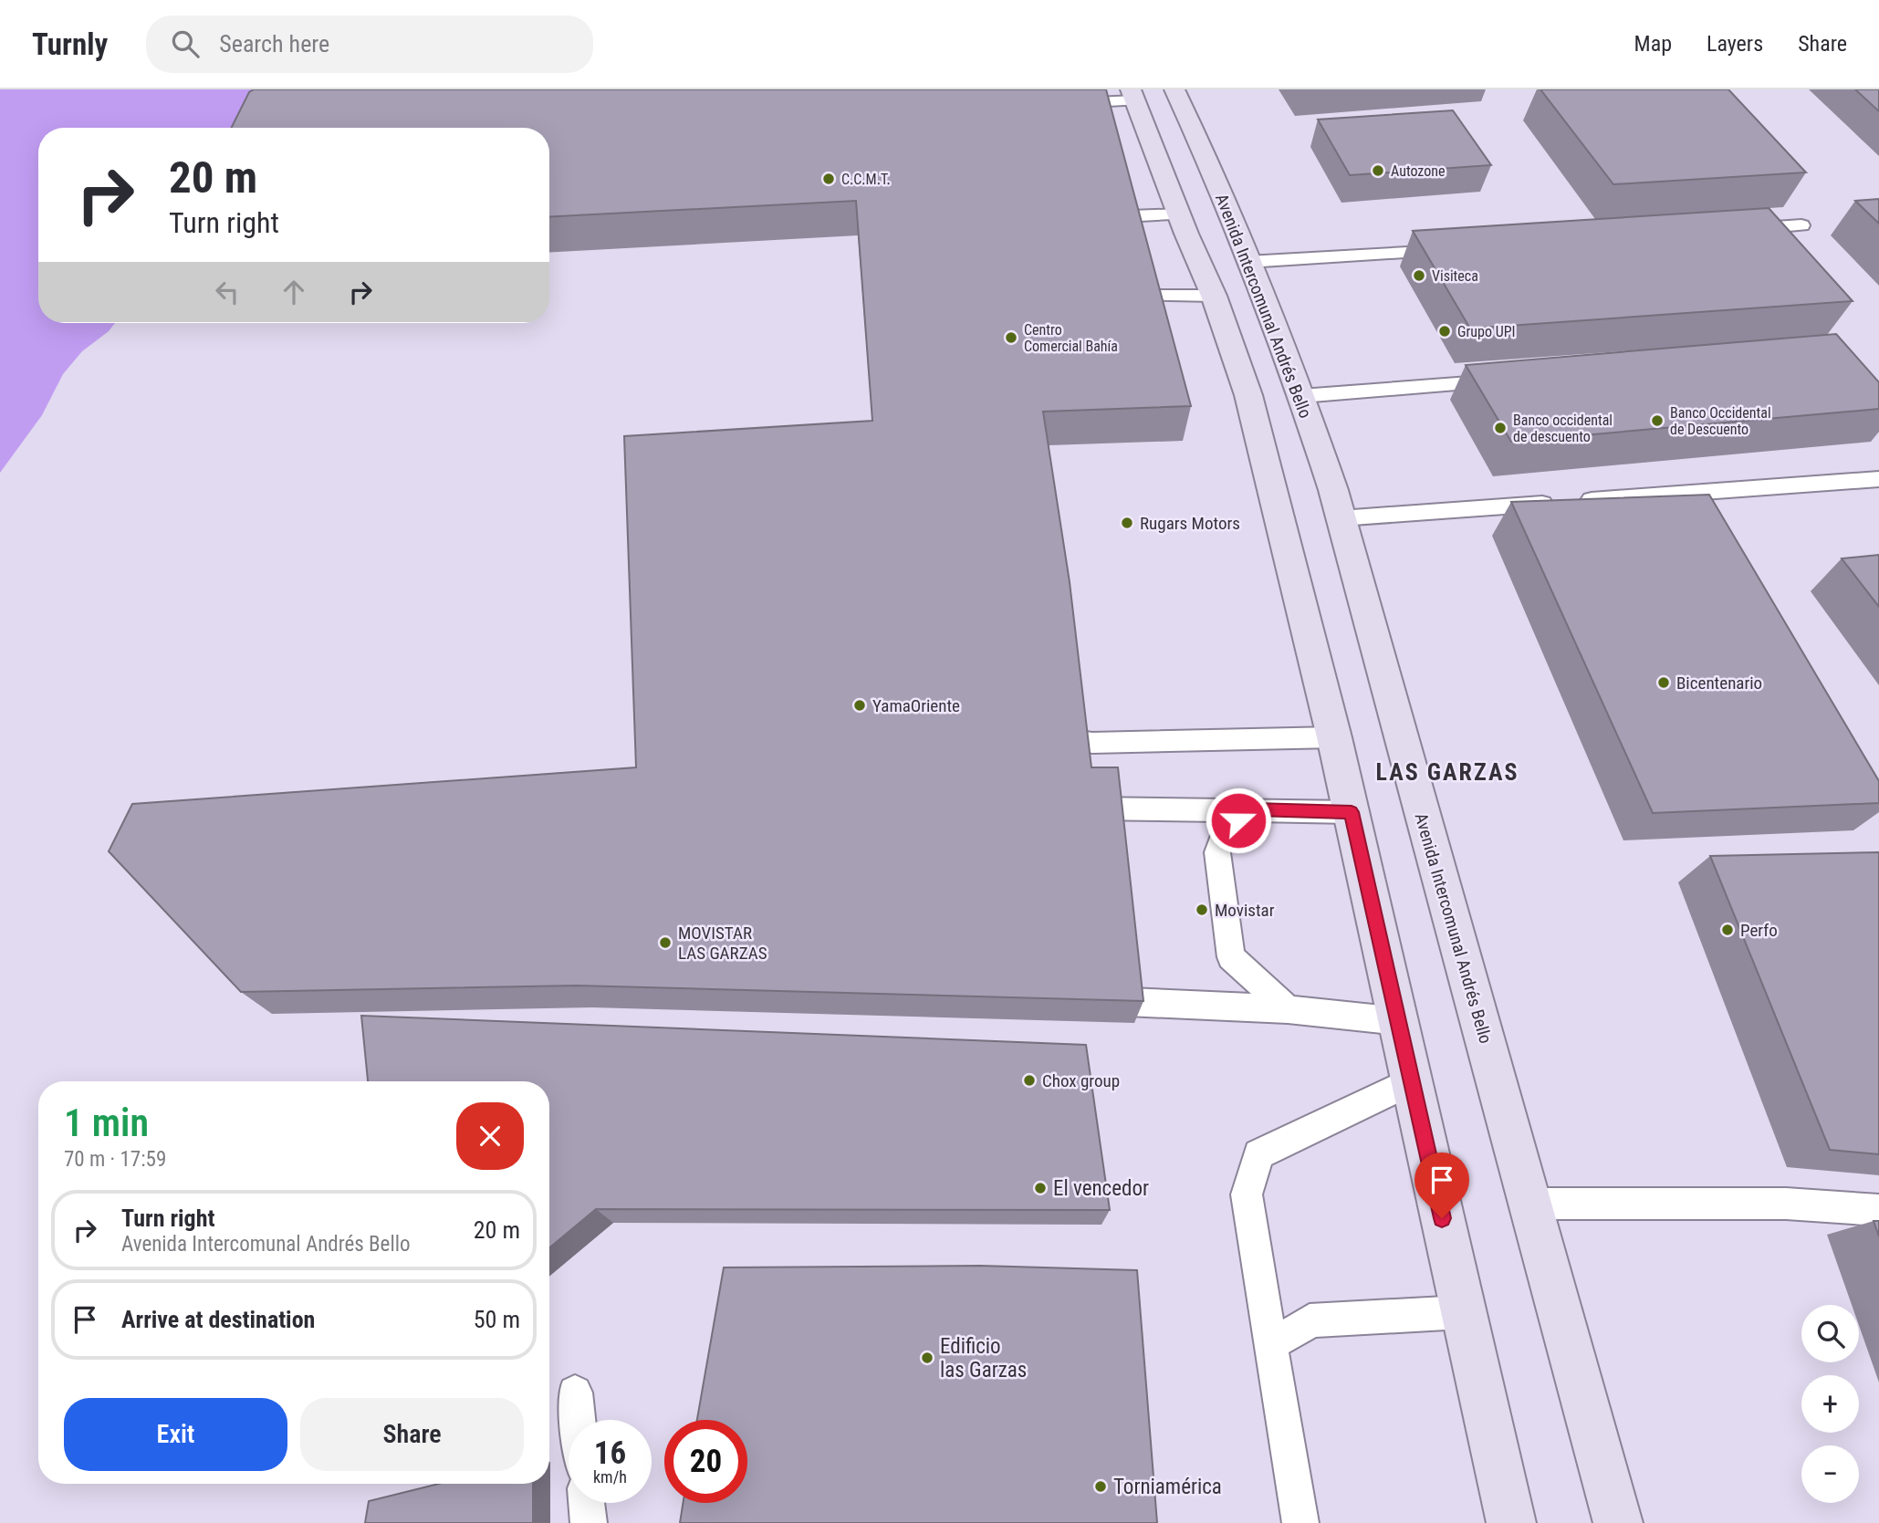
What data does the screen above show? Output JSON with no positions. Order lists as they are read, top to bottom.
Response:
{
  "streets": {
    "main road": ["Avenida Intercomunal Andrés Bello"]
  },
  "districts": ["LAS GARZAS"],
  "places": [
    "Autozone",
    "C.C.M.T.",
    "Visiteca",
    "Grupo UPI",
    "Centro Comercial Bahía",
    "Banco Occidental de Descuento",
    "Banco occidental de descuento",
    "Rugars Motors",
    "Bicentenario",
    "YamaOriente",
    "Movistar",
    "Perfo",
    "MOVISTAR LAS GARZAS",
    "Chox group",
    "El vencedor",
    "Edificio las Garzas",
    "Torniamérica"
  ],
  "page": {
    "header": "Turnly",
    "search": "Search here",
    "nav": ["Map", "Layers", "Share"],
    "turn": ["20 m", "Turn right"],
    "heading": ["1 min", "70 m · 17:59"],
    "list": [
      {
        "name": "Turn right",
        "note": "Avenida Intercomunal Andrés Bello",
        "value": "20 m"
      },
      {
        "name": "Arrive at destination",
        "value": "50 m"
      }
    ],
    "map_buttons": ["+", "−"],
    "buttons": ["Exit", "Share"],
    "speed": "16 km/h",
    "limit": "20"
  }
}
